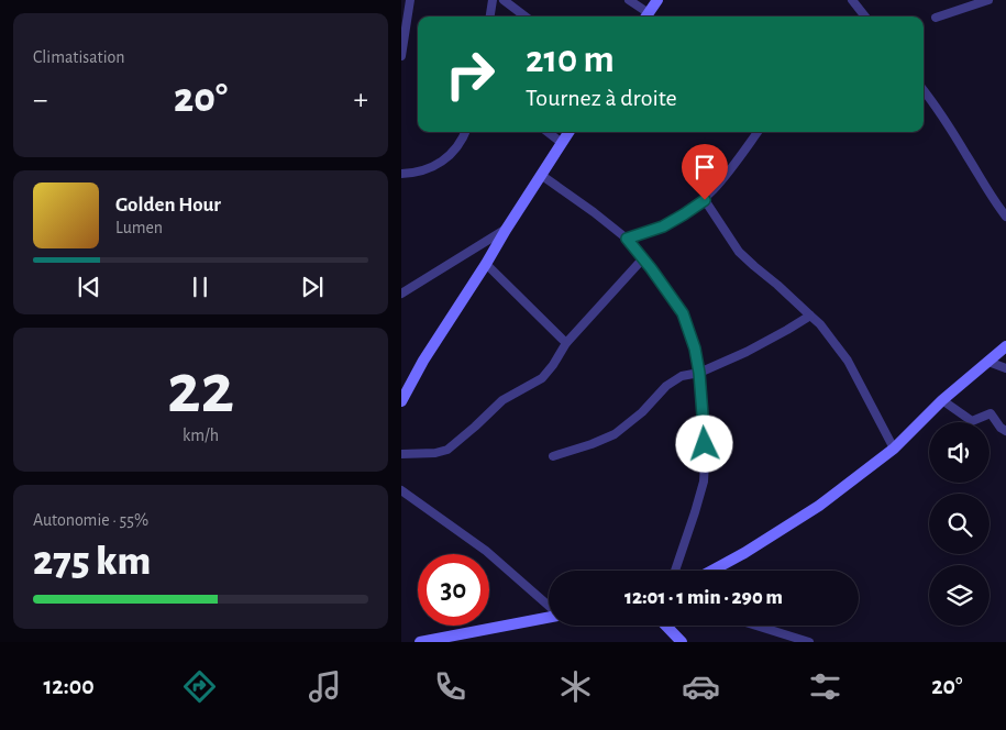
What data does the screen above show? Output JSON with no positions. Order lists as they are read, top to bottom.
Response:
{
  "page": {
    "tile": [
      "Climatisation",
      ["22", "km/h"],
      ["Autonomie · 55%", "275 km"]
    ],
    "turn": ["210 m", "Tournez à droite"],
    "heat": ["−", "20°", "+"],
    "song": ["Golden Hour", "Lumen"],
    "limit": "30",
    "trip": "12:01 · 1 min · 290 m",
    "tabs": ["12:00", "20°"]
  }
}
